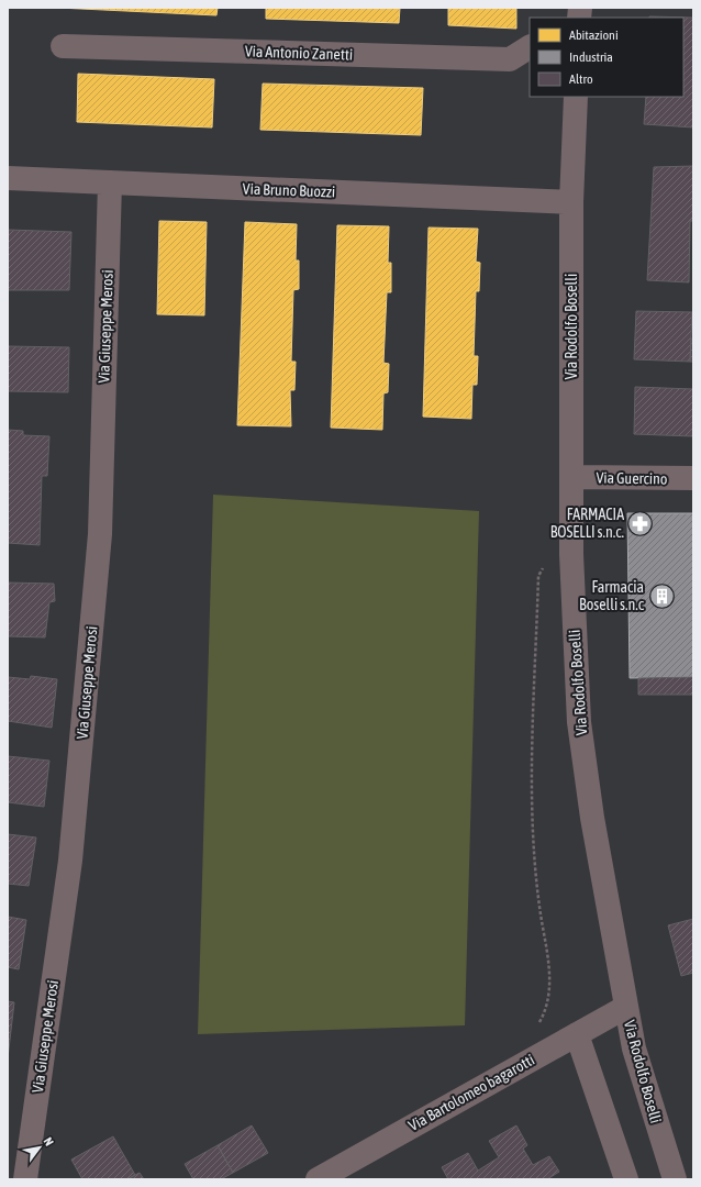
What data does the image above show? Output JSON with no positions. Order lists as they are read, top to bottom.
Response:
{
  "streets": {
    "street": [
      "Via Antonio Zanetti",
      "Via Bruno Buozzi",
      "Via Giuseppe Merosi",
      "Via Rodolfo Boselli",
      "Via Guercino",
      "Via Bartolomeo bagarotti"
    ]
  },
  "crossings": [
    ["Via Bruno Buozzi", "Via Giuseppe Merosi"],
    ["Via Bruno Buozzi", "Via Rodolfo Boselli"],
    ["Via Rodolfo Boselli", "Via Guercino"],
    ["Via Rodolfo Boselli", "Via Bartolomeo bagarotti"]
  ],
  "places": {
    "pharmacy": ["FARMACIA BOSELLI s.n.c."],
    "building": ["Farmacia Boselli s.n.c"]
  },
  "legend": ["Abitazioni", "Industria", "Altro"],
  "north": "top right"
}
